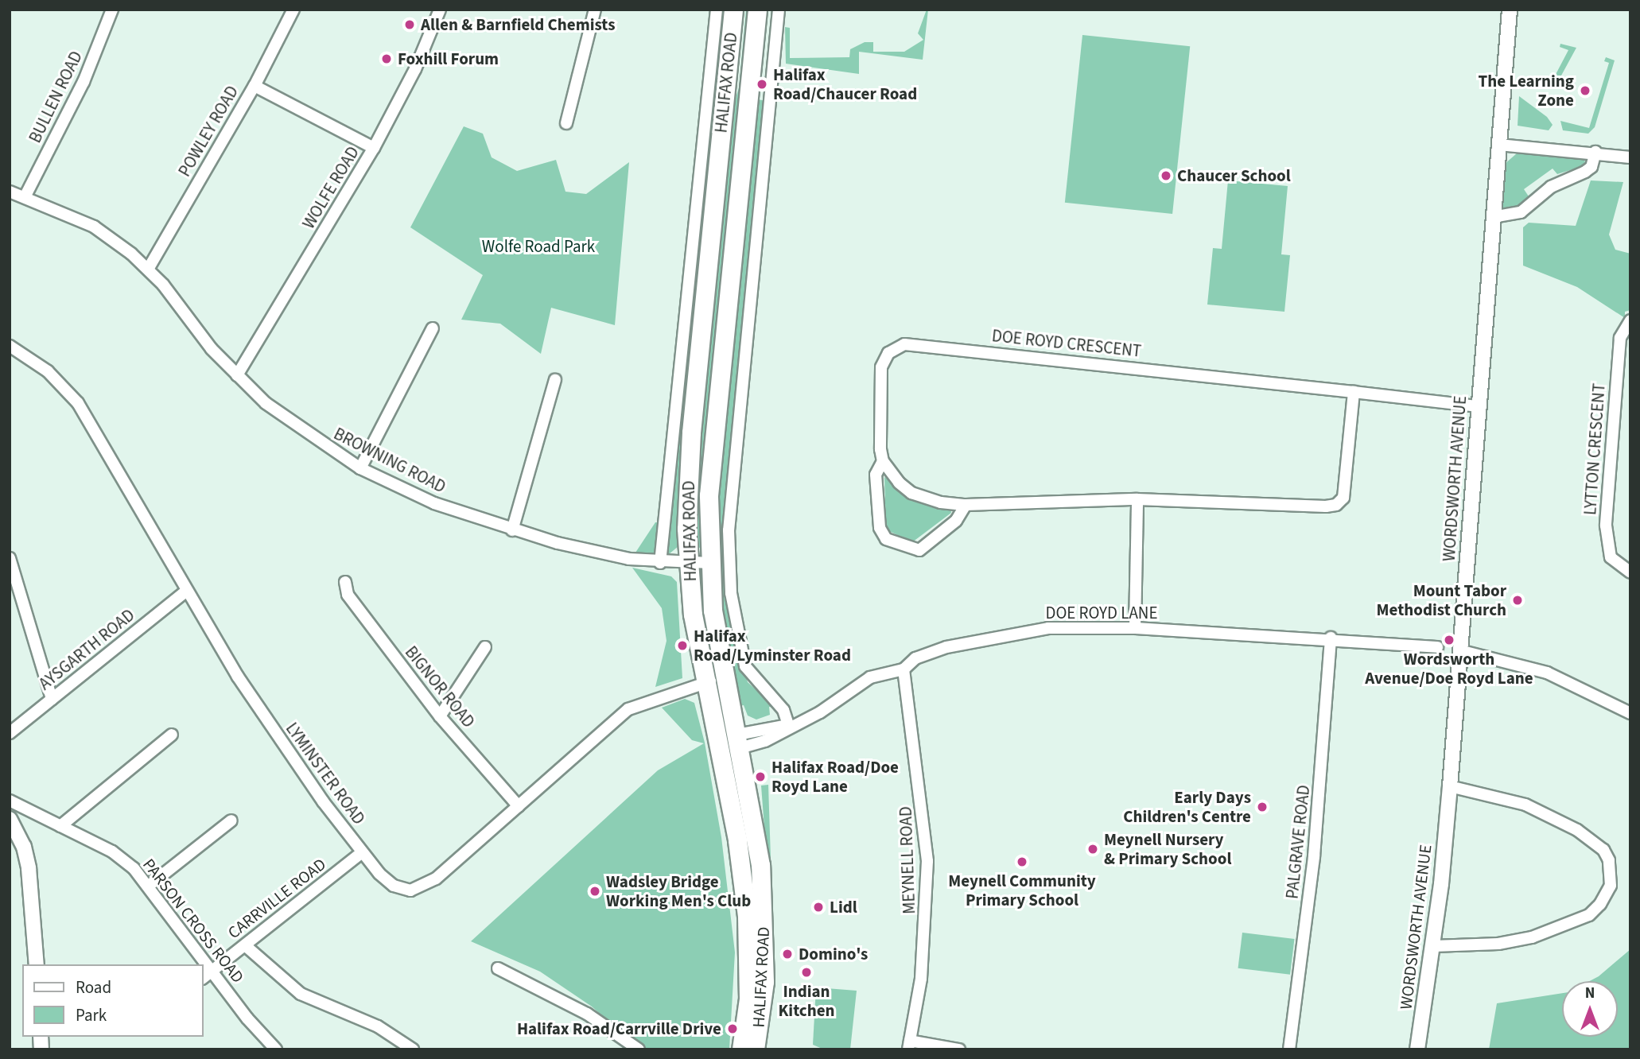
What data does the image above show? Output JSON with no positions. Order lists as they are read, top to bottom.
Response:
{
  "streets": {
    "highway": ["HALIFAX ROAD"],
    "street": [
      "BULLEN ROAD",
      "POWLEY ROAD",
      "WOLFE ROAD",
      "DOE ROYD CRESCENT",
      "LYTTON CRESCENT",
      "BROWNING ROAD",
      "WORDSWORTH AVENUE",
      "DOE ROYD LANE",
      "AYSGARTH ROAD",
      "BIGNOR ROAD",
      "LYMINSTER ROAD",
      "PALGRAVE ROAD",
      "MEYNELL ROAD",
      "CARRVILLE ROAD",
      "PARSON CROSS ROAD"
    ]
  },
  "crossings": [
    ["HALIFAX ROAD", "BROWNING ROAD"],
    ["HALIFAX ROAD", "DOE ROYD LANE"],
    ["HALIFAX ROAD", "LYMINSTER ROAD"],
    ["BULLEN ROAD", "BROWNING ROAD"],
    ["POWLEY ROAD", "BROWNING ROAD"],
    ["WOLFE ROAD", "BROWNING ROAD"],
    ["DOE ROYD CRESCENT", "WORDSWORTH AVENUE"],
    ["DOE ROYD LANE", "PALGRAVE ROAD"],
    ["DOE ROYD LANE", "MEYNELL ROAD"],
    ["AYSGARTH ROAD", "LYMINSTER ROAD"],
    ["BIGNOR ROAD", "LYMINSTER ROAD"],
    ["LYMINSTER ROAD", "CARRVILLE ROAD"],
    ["CARRVILLE ROAD", "PARSON CROSS ROAD"]
  ],
  "parks": ["Wolfe Road Park"],
  "places": [
    "Allen & Barnfield Chemists",
    "Foxhill Forum",
    "Halifax Road/Chaucer Road",
    "The Learning Zone",
    "Chaucer School",
    "Mount Tabor Methodist Church",
    "Wordsworth Avenue/Doe Royd Lane",
    "Halifax Road/Lyminster Road",
    "Halifax Road/Doe Royd Lane",
    "Early Days Children's Centre",
    "Meynell Nursery & Primary School",
    "Meynell Community Primary School",
    "Wadsley Bridge Working Men's Club",
    "Lidl",
    "Domino's",
    "Indian Kitchen",
    "Halifax Road/Carrville Drive"
  ],
  "legend": ["Road", "Park"],
  "north": "top"
}
